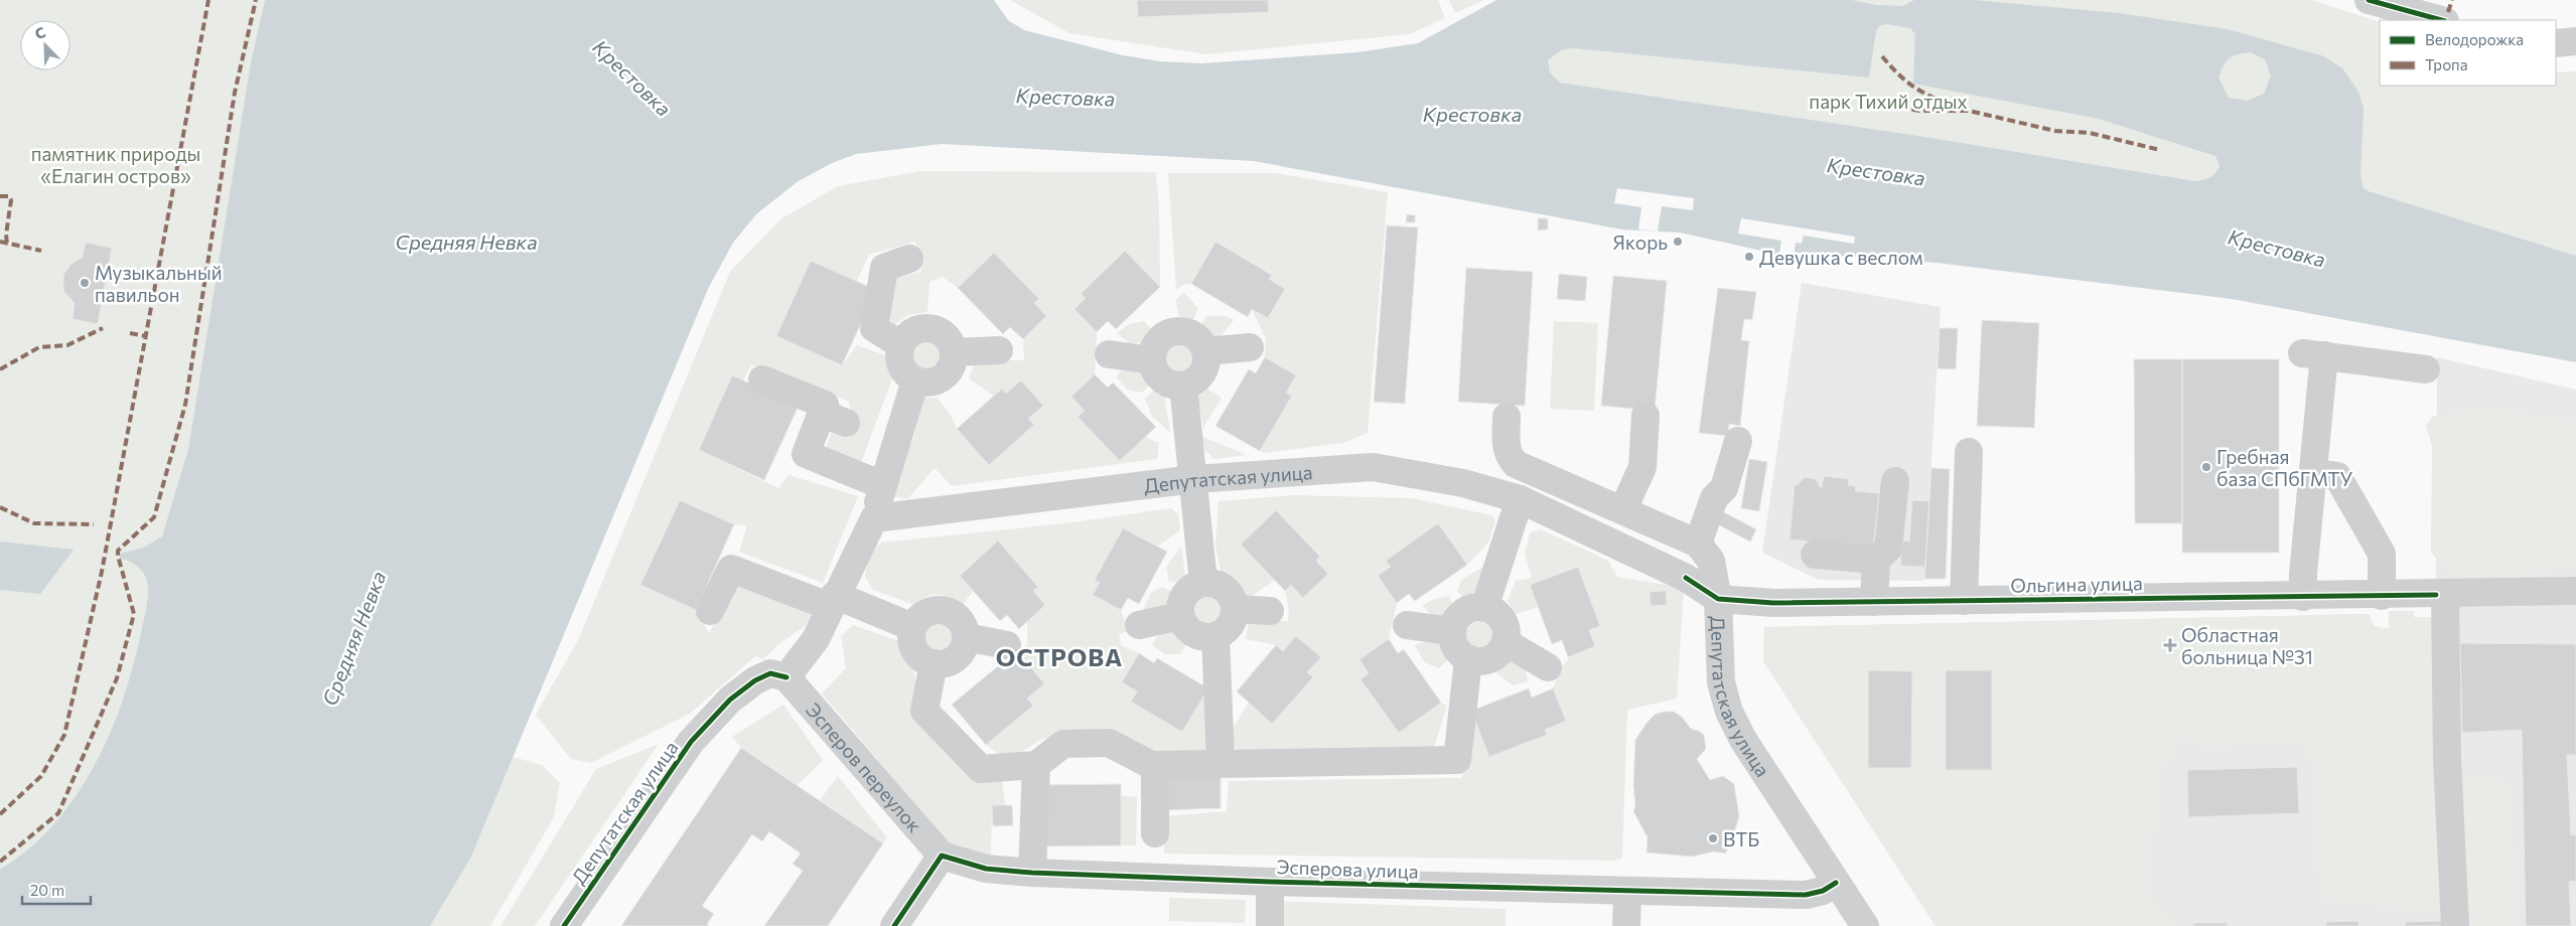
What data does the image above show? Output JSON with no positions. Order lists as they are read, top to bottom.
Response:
{
  "streets": {
    "street": [
      "Депутатская улица",
      "Ольгина улица",
      "Эсперов переулок",
      "Эсперова улица"
    ]
  },
  "crossings": [
    ["Депутатская улица", "Ольгина улица"],
    ["Депутатская улица", "Эсперов переулок"],
    ["Депутатская улица", "Эсперова улица"],
    ["Эсперов переулок", "Эсперова улица"]
  ],
  "districts": ["ОСТРОВА"],
  "water": ["Крестовка", "Средняя Невка"],
  "parks": ["парк Тихий отдых", "памятник природы «Елагин остров»"],
  "places": {
    "other": [
      "Якорь",
      "Девушка с веслом",
      "Музыкальный павильон",
      "Гребная база СПбГМТУ",
      "ВТБ"
    ],
    "health": ["Областная больница №31"]
  },
  "legend": ["Велодорожка", "Тропа"],
  "scale_bar": "20 m",
  "north": "top left"
}
